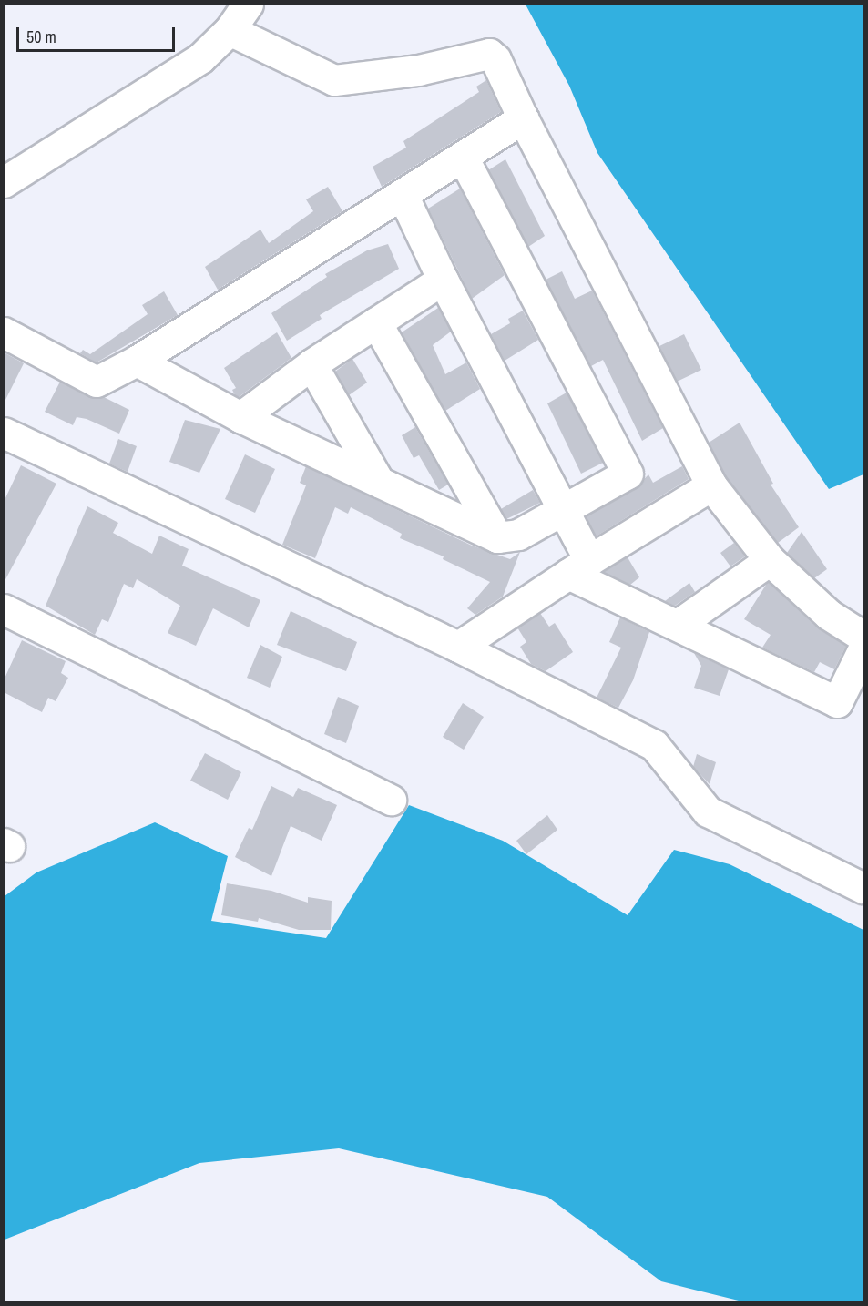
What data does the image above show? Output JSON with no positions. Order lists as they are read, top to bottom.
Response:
{
  "scale_bar": "50 m"
}
